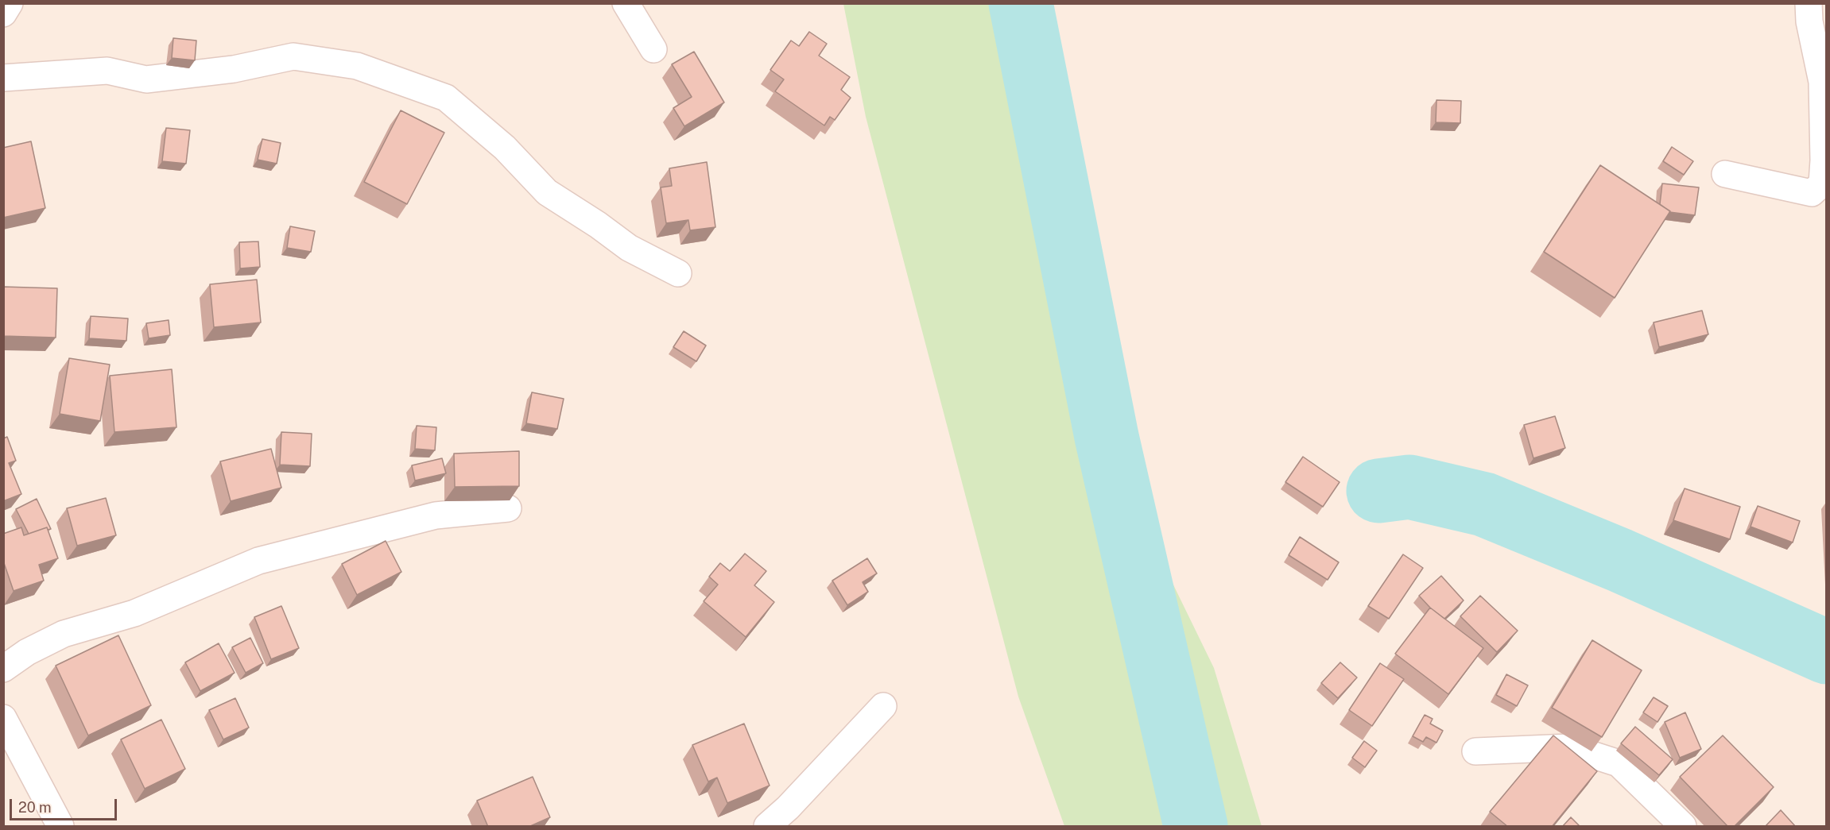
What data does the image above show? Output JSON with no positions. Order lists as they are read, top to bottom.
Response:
{
  "scale_bar": "20 m"
}
